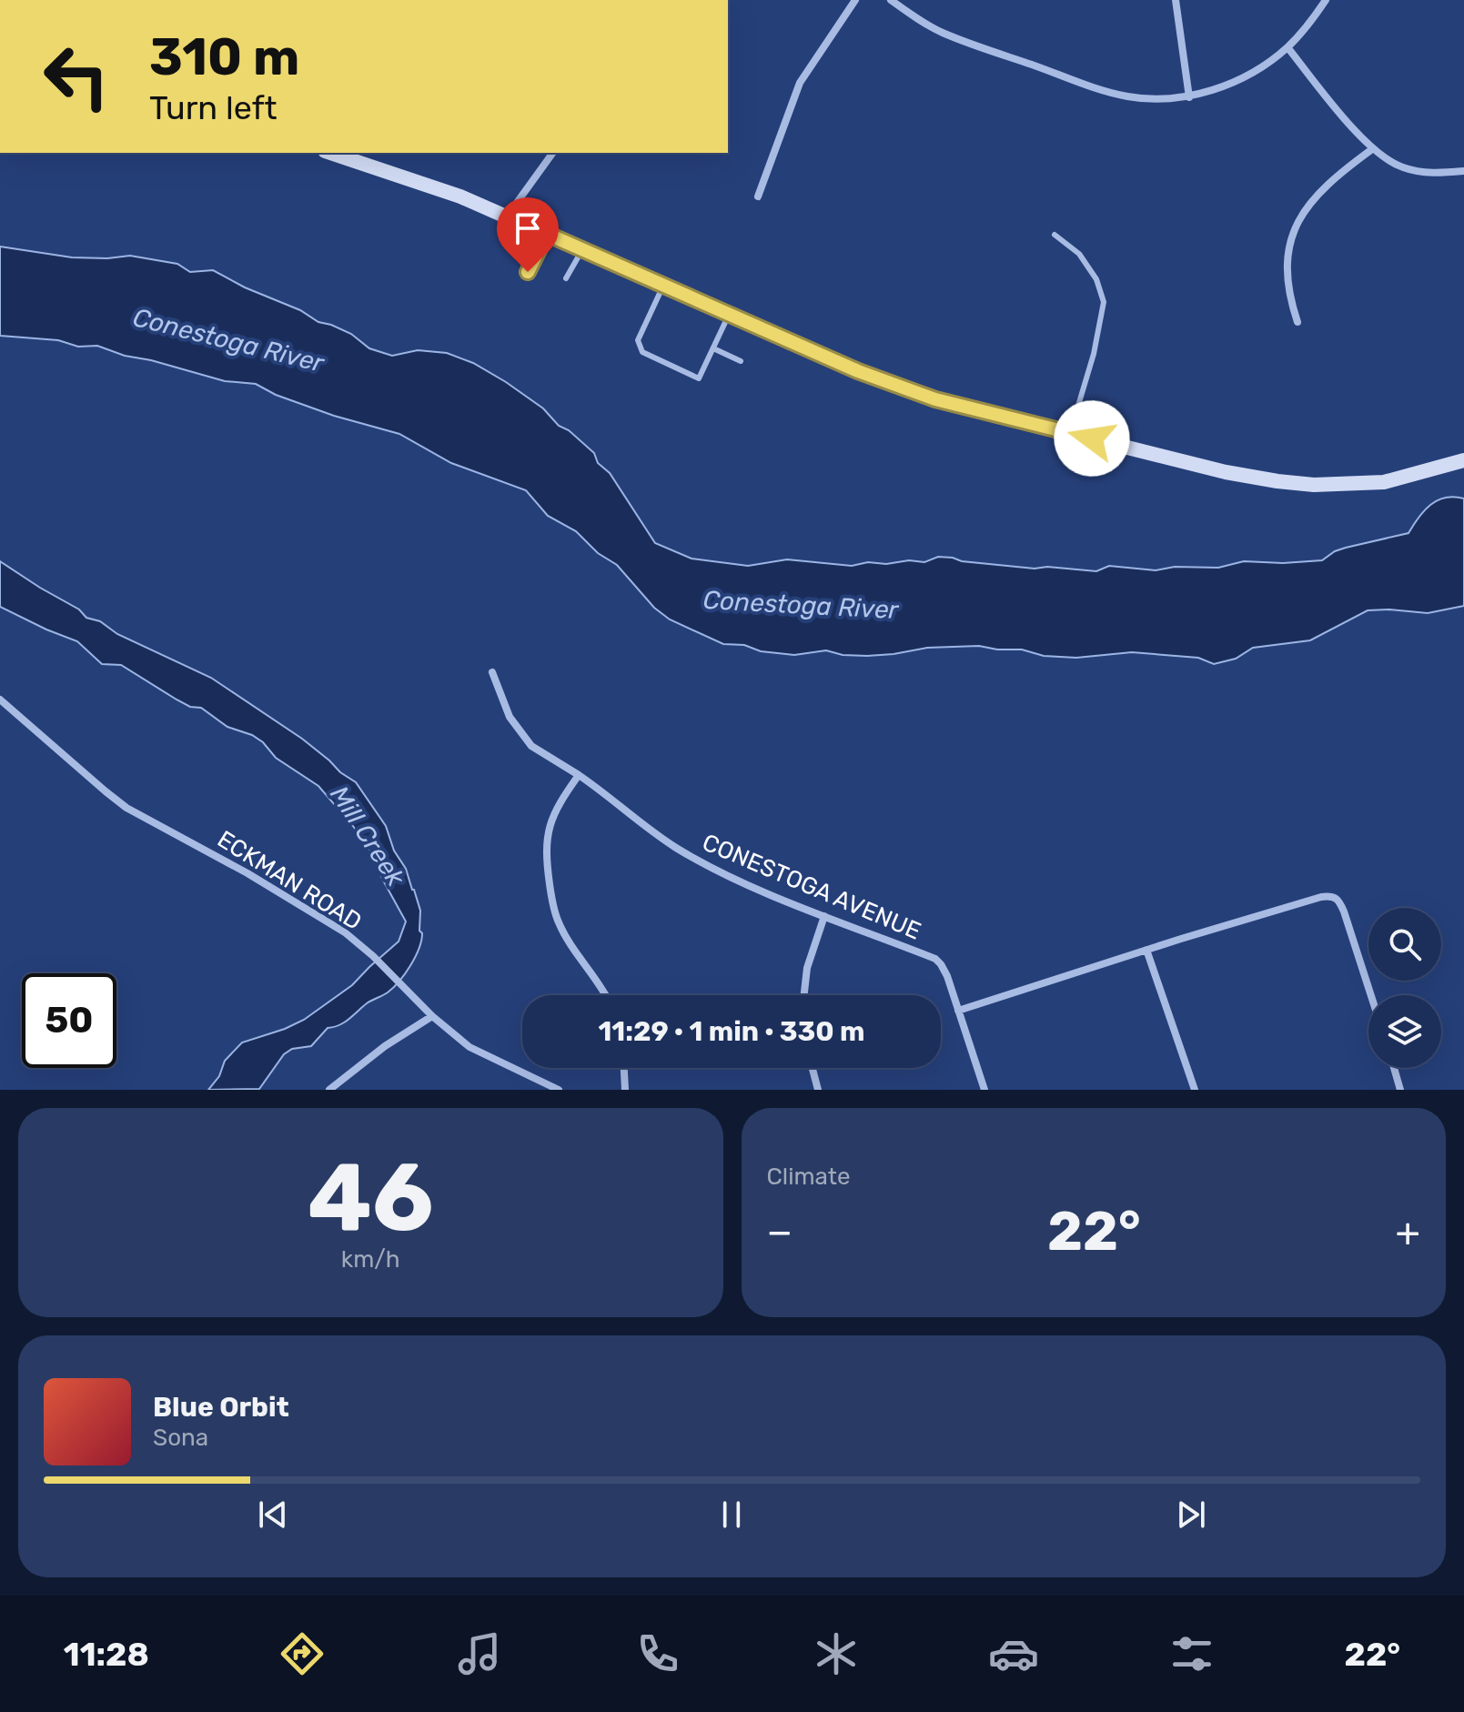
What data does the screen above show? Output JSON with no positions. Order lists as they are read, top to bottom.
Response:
{
  "streets": {
    "street": ["ECKMAN ROAD", "CONESTOGA AVENUE"]
  },
  "water": ["Conestoga River", "Mill Creek"],
  "page": {
    "turn": ["310 m", "Turn left"],
    "limit": "50",
    "trip": "11:29 · 1 min · 330 m",
    "tile": [
      ["46", "km/h"],
      "Climate"
    ],
    "heat": ["−", "22°", "+"],
    "song": ["Blue Orbit", "Sona"],
    "tabs": ["11:28", "22°"]
  }
}
